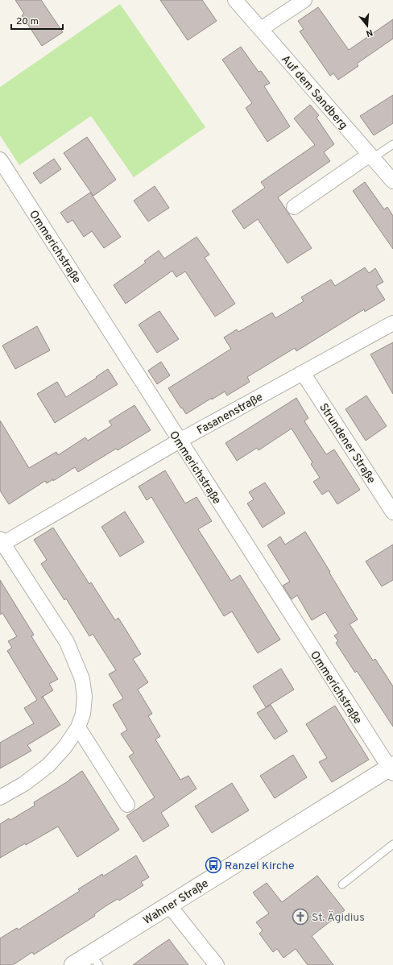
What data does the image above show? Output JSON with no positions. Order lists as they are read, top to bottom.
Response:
{
  "streets": {
    "street": [
      "Auf dem Sandberg",
      "Ommerichstraße",
      "Fasanenstraße",
      "Strundener Straße",
      "Wahner Straße"
    ]
  },
  "crossings": [
    ["Ommerichstraße", "Fasanenstraße"],
    ["Ommerichstraße", "Wahner Straße"],
    ["Fasanenstraße", "Strundener Straße"]
  ],
  "places": {
    "bus stop": ["Ranzel Kirche"],
    "church": ["St. Ägidius"]
  },
  "scale_bar": "20 m",
  "north": "bottom"
}
